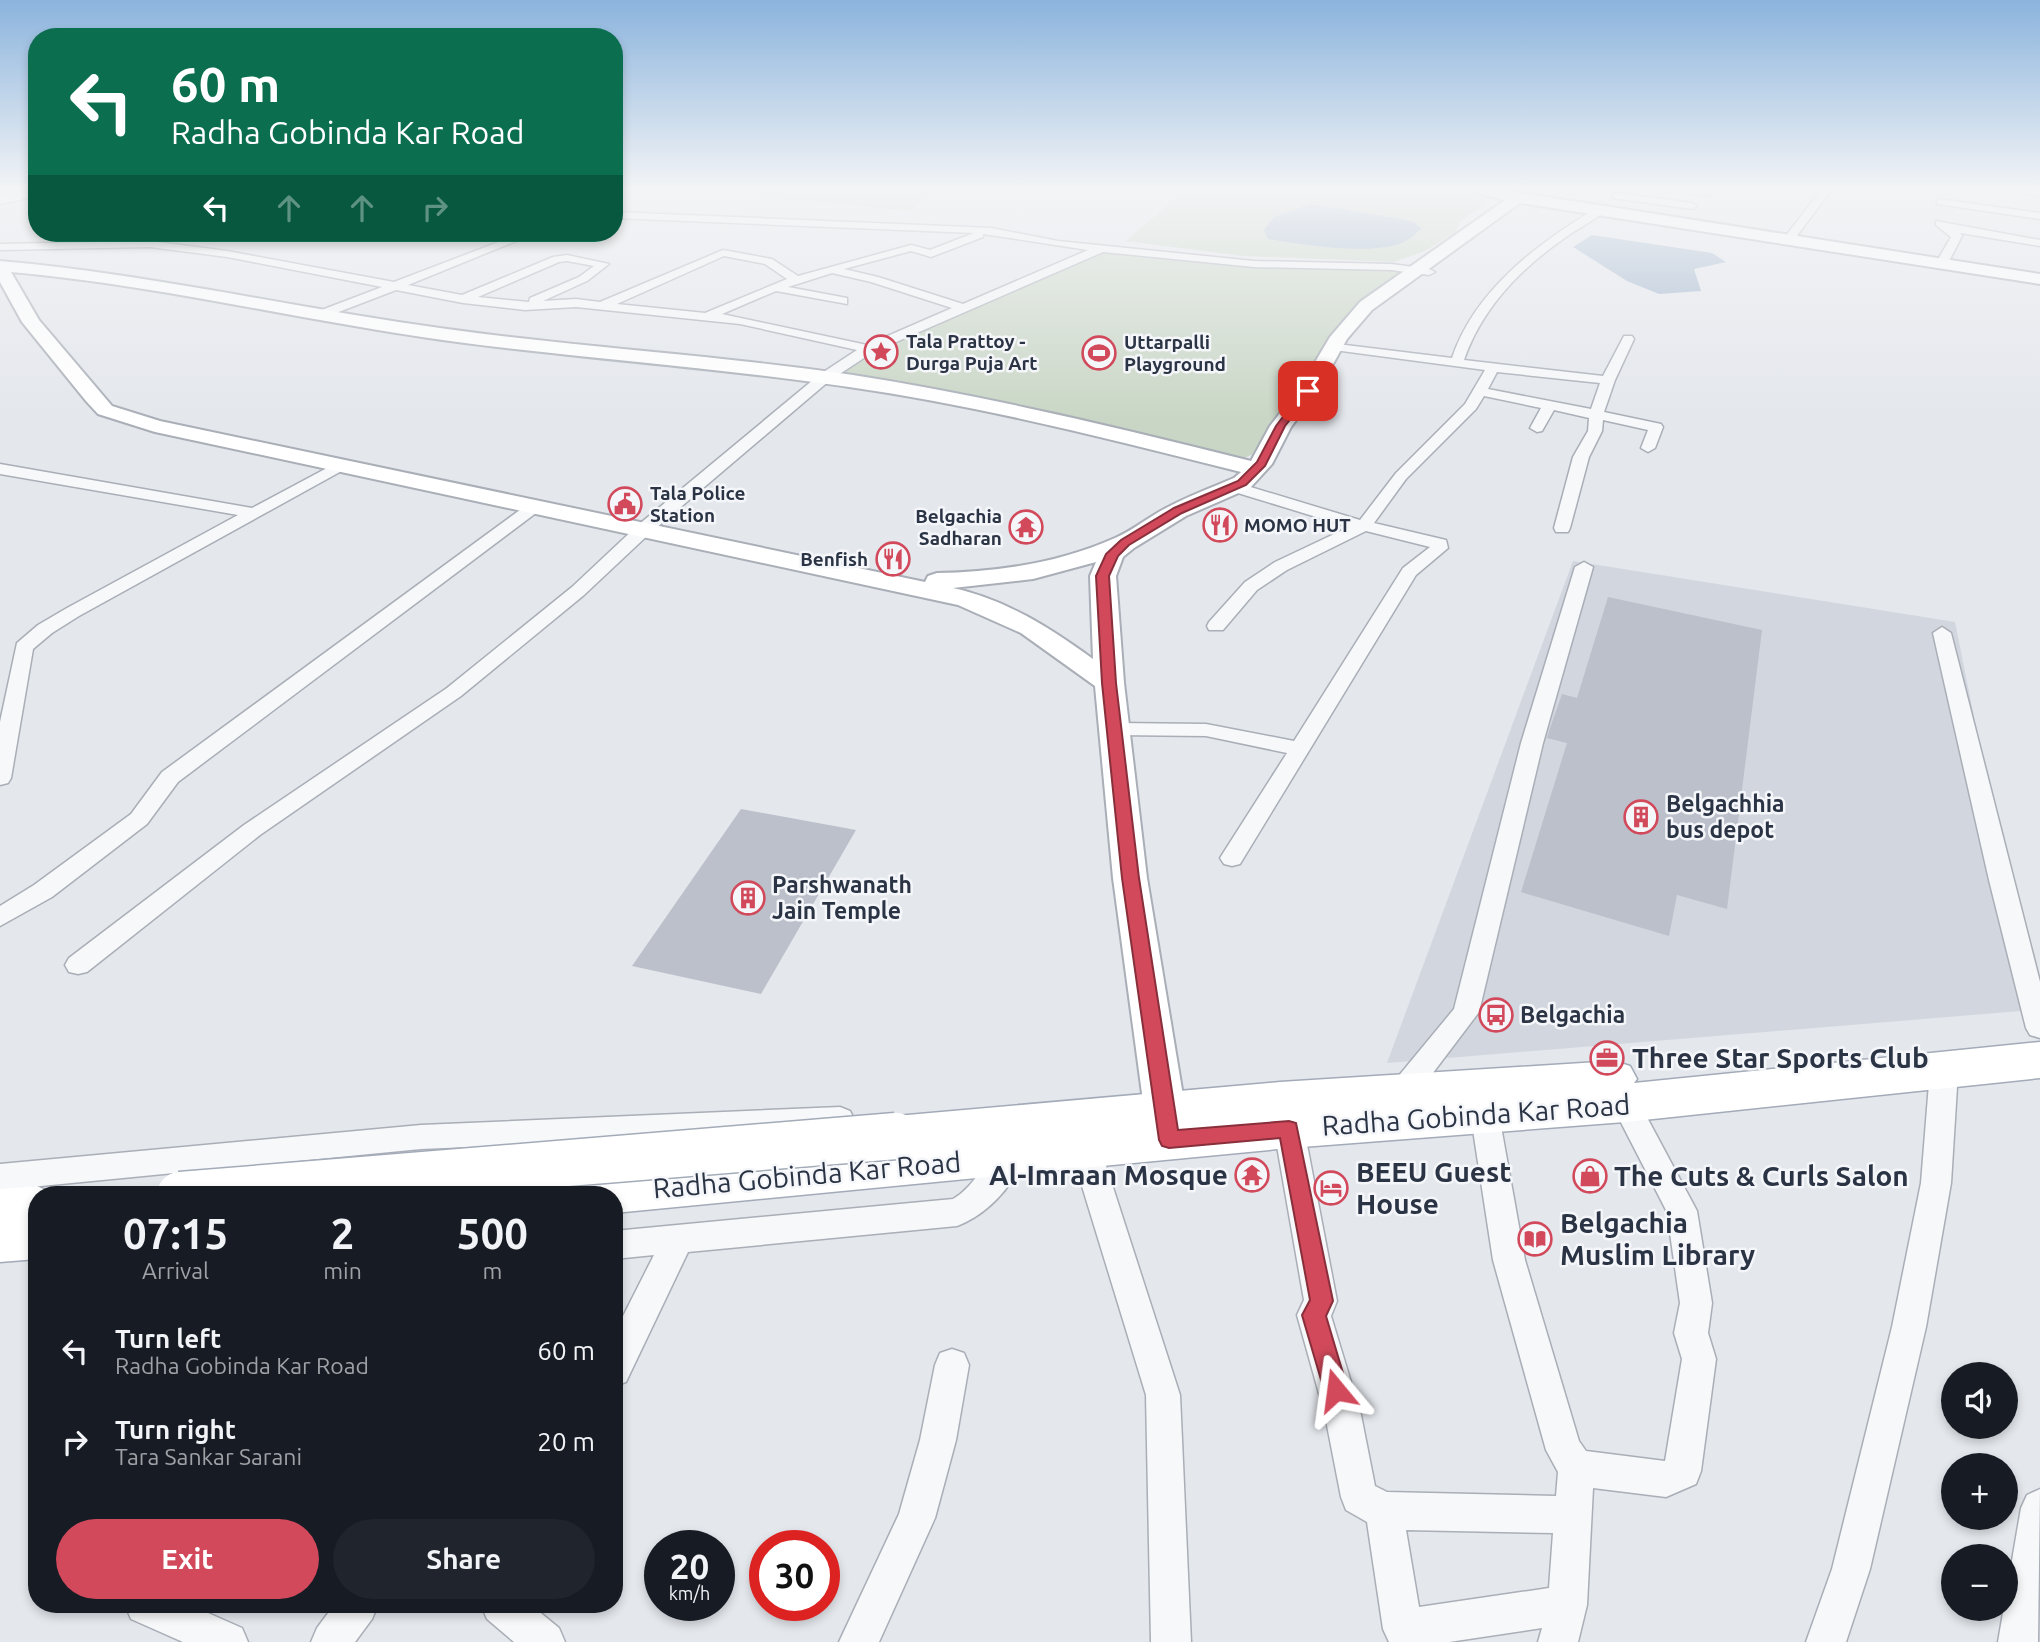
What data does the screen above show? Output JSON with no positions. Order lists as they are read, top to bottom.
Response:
{
  "streets": {
    "main road": ["Radha Gobinda Kar Road"]
  },
  "places": {
    "place": ["Tala Prattoy - Durga Puja Art"],
    "sports": ["Uttarpalli Playground"],
    "public building": ["Tala Police Station"],
    "restaurant": ["MOMO HUT", "Benfish"],
    "temple": ["Belgachia Sadharan", "Al-Imraan Mosque"],
    "building": ["Belgachhia bus depot", "Parshwanath Jain Temple"],
    "bus stop": ["Belgachia"],
    "office": ["Three Star Sports Club"],
    "shop": ["The Cuts & Curls Salon"],
    "hotel": ["BEEU Guest House"],
    "library": ["Belgachia Muslim Library"]
  },
  "page": {
    "turn": ["60 m", "Radha Gobinda Kar Road"],
    "eta": [
      "07:15",
      "Arrival",
      "2",
      "min",
      "500",
      "m"
    ],
    "list": [
      {
        "name": "Turn left",
        "note": "Radha Gobinda Kar Road",
        "value": "60 m"
      },
      {
        "name": "Turn right",
        "note": "Tara Sankar Sarani",
        "value": "20 m"
      }
    ],
    "map_buttons": ["+", "−"],
    "buttons": ["Exit", "Share"],
    "speed": "20 km/h",
    "limit": "30"
  }
}
